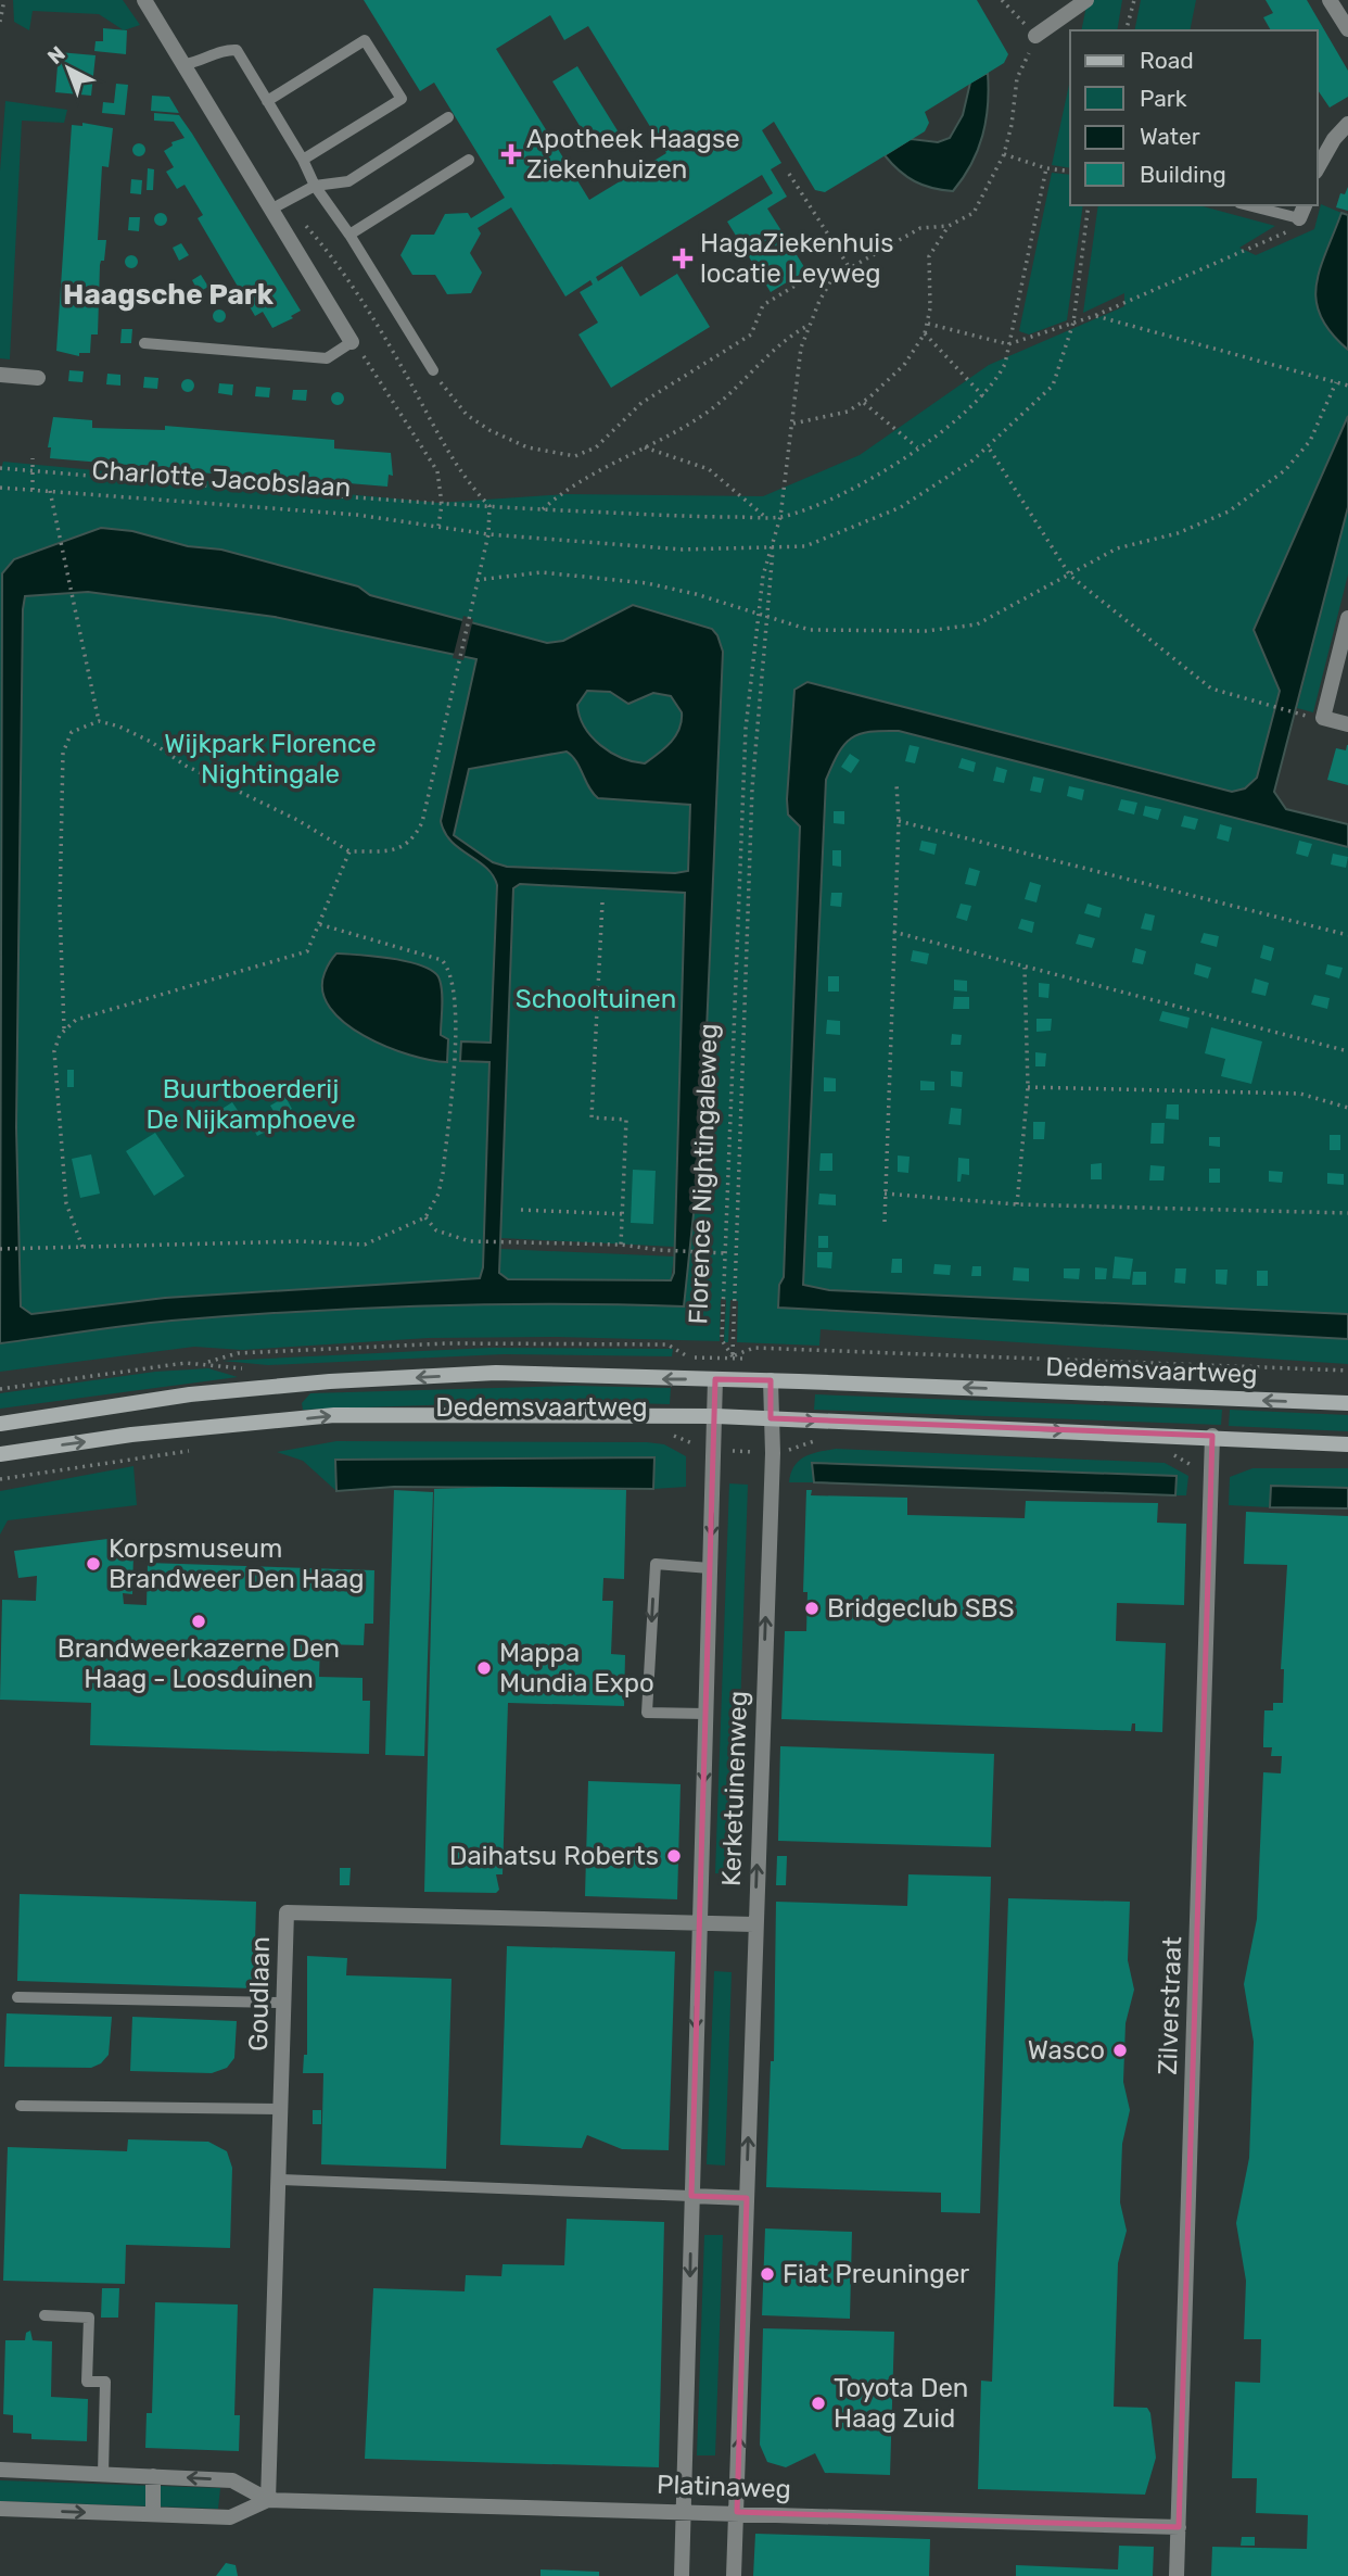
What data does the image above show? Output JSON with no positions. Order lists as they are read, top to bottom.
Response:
{
  "streets": {
    "main road": ["Dedemsvaartweg"],
    "street": [
      "Kerketuinenweg",
      "Goudlaan",
      "Zilverstraat",
      "Platinaweg"
    ],
    "path": ["Charlotte Jacobslaan", "Florence Nightingaleweg"]
  },
  "crossings": [
    ["Charlotte Jacobslaan", "Florence Nightingaleweg"],
    ["Dedemsvaartweg", "Kerketuinenweg"],
    ["Dedemsvaartweg", "Zilverstraat"],
    ["Kerketuinenweg", "Goudlaan"],
    ["Kerketuinenweg", "Platinaweg"],
    ["Goudlaan", "Platinaweg"],
    ["Zilverstraat", "Platinaweg"]
  ],
  "districts": ["Haagsche Park"],
  "parks": ["Wijkpark Florence Nightingale", "Schooltuinen", "Buurtboerderij De Nijkamphoeve"],
  "places": {
    "health": ["Apotheek Haagse Ziekenhuizen", "HagaZiekenhuis locatie Leyweg"],
    "other": [
      "Korpsmuseum Brandweer Den Haag",
      "Bridgeclub SBS",
      "Brandweerkazerne Den Haag - Loosduinen",
      "Mappa Mundia Expo",
      "Daihatsu Roberts",
      "Wasco",
      "Fiat Preuninger",
      "Toyota Den Haag Zuid"
    ]
  },
  "legend": [
    "Road",
    "Park",
    "Water",
    "Building"
  ],
  "north": "top left"
}
